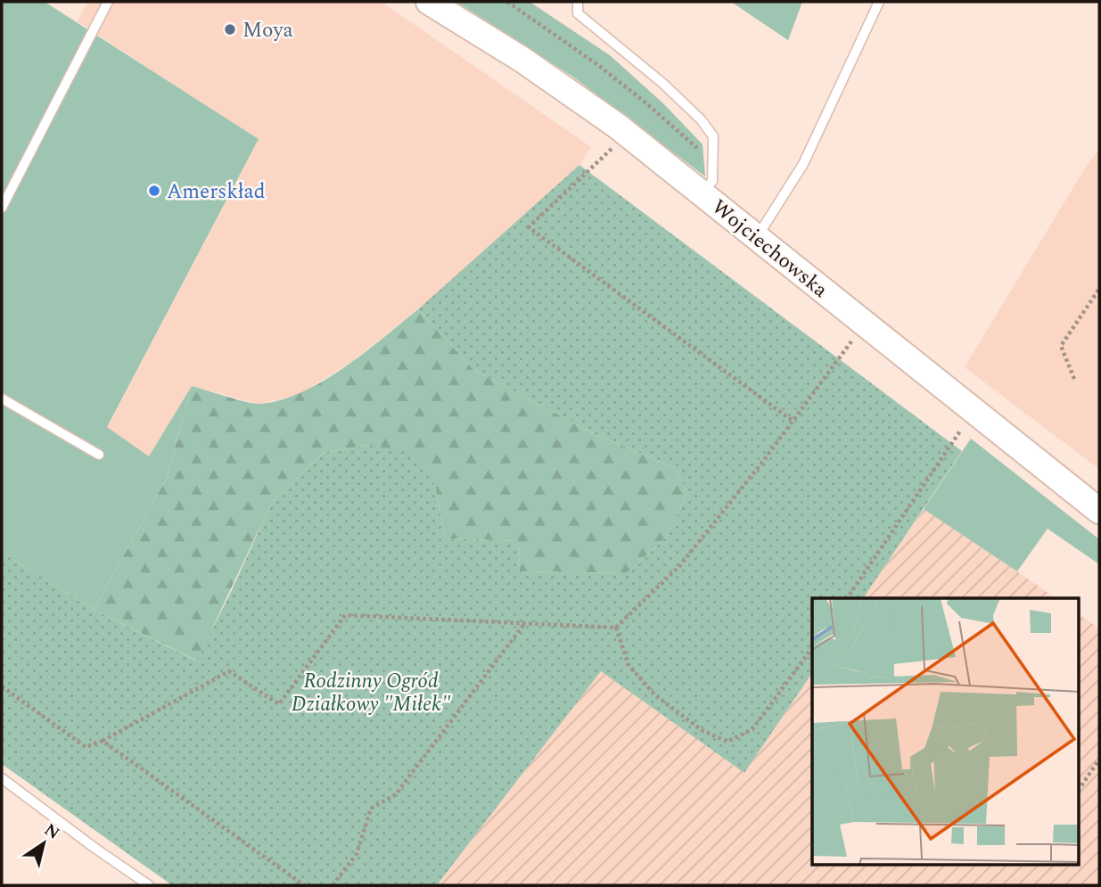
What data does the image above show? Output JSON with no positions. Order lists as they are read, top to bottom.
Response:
{
  "streets": {
    "street": ["Wojciechowska"]
  },
  "parks": ["Rodzinny Ogród Działkowy \"Miłek\""],
  "places": ["Moya", "Amerskład"],
  "north": "top right"
}
